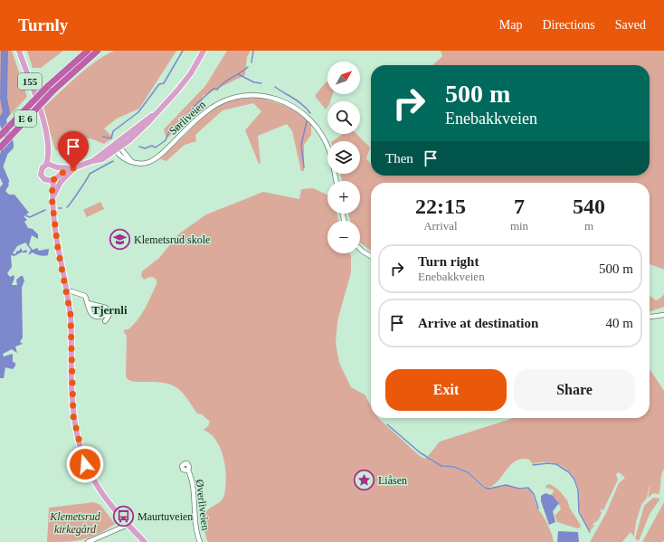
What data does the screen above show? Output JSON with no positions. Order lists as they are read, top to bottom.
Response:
{
  "streets": {
    "highway": ["E 6"],
    "main road": ["155"],
    "street": ["Sørliveien", "Øverliveien"]
  },
  "districts": ["Tjernli"],
  "parks": ["Klemetsrud kirkegård"],
  "places": {
    "school or university": ["Klemetsrud skole"],
    "place": ["Liåsen"],
    "bus stop": ["Maurtuveien"]
  },
  "north": "top right",
  "page": {
    "header": "Turnly",
    "nav": ["Map", "Directions", "Saved"],
    "map_buttons": ["+", "−"],
    "turn": ["500 m", "Enebakkveien"],
    "then": "Then",
    "eta": [
      "22:15",
      "Arrival",
      "7",
      "min",
      "540",
      "m"
    ],
    "list": [
      {
        "name": "Turn right",
        "note": "Enebakkveien",
        "value": "500 m"
      },
      {
        "name": "Arrive at destination",
        "value": "40 m"
      }
    ],
    "buttons": ["Exit", "Share"]
  }
}
